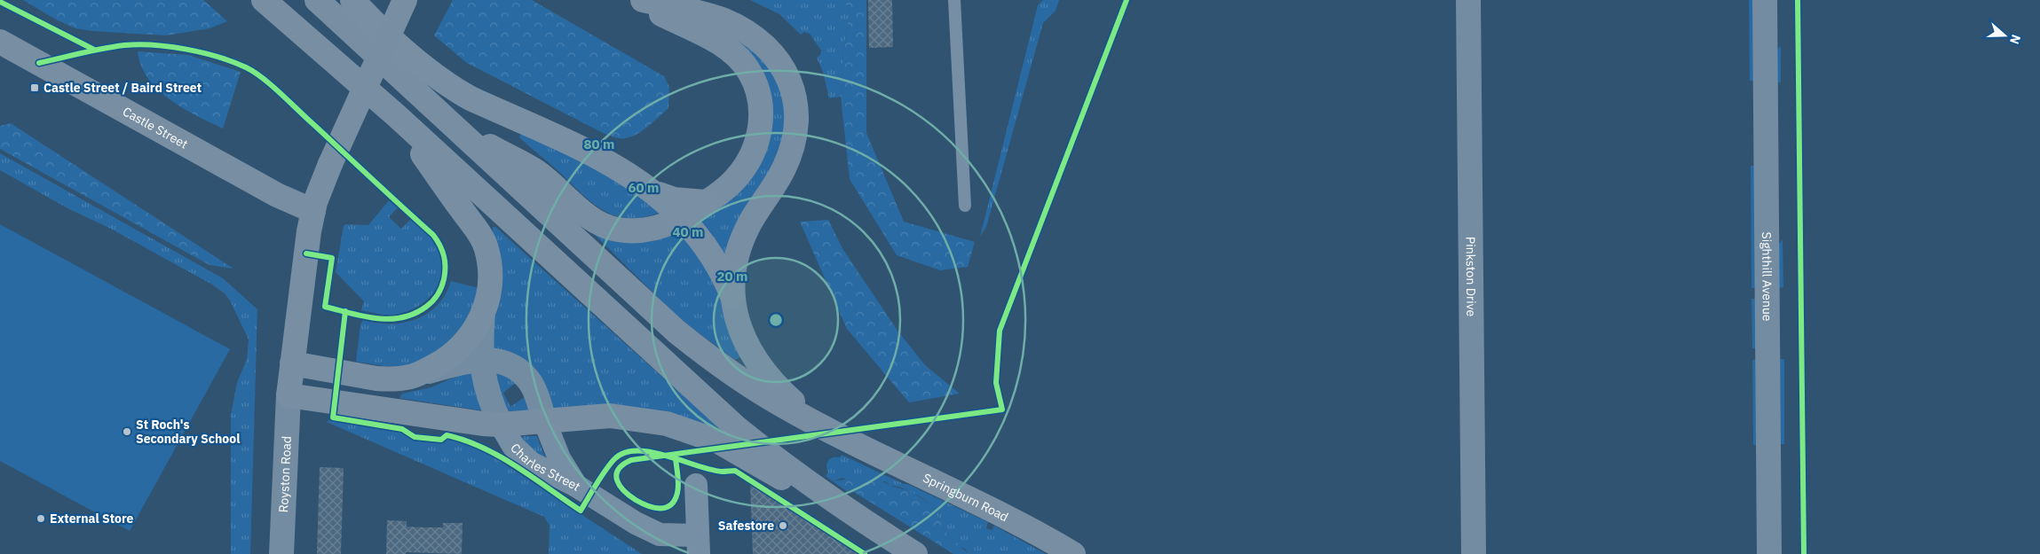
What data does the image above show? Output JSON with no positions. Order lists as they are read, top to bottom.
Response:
{
  "streets": {
    "main road": ["Castle Street", "Springburn Road"],
    "street": [
      "Pinkston Drive",
      "Sighthill Avenue",
      "Charles Street",
      "Royston Road"
    ]
  },
  "places": {
    "transit": ["Castle Street / Baird Street"],
    "other": ["St Roch's Secondary School", "External Store", "Safestore"]
  },
  "north": "right",
  "rings": [
    "80 m",
    "60 m",
    "40 m",
    "20 m"
  ]
}
